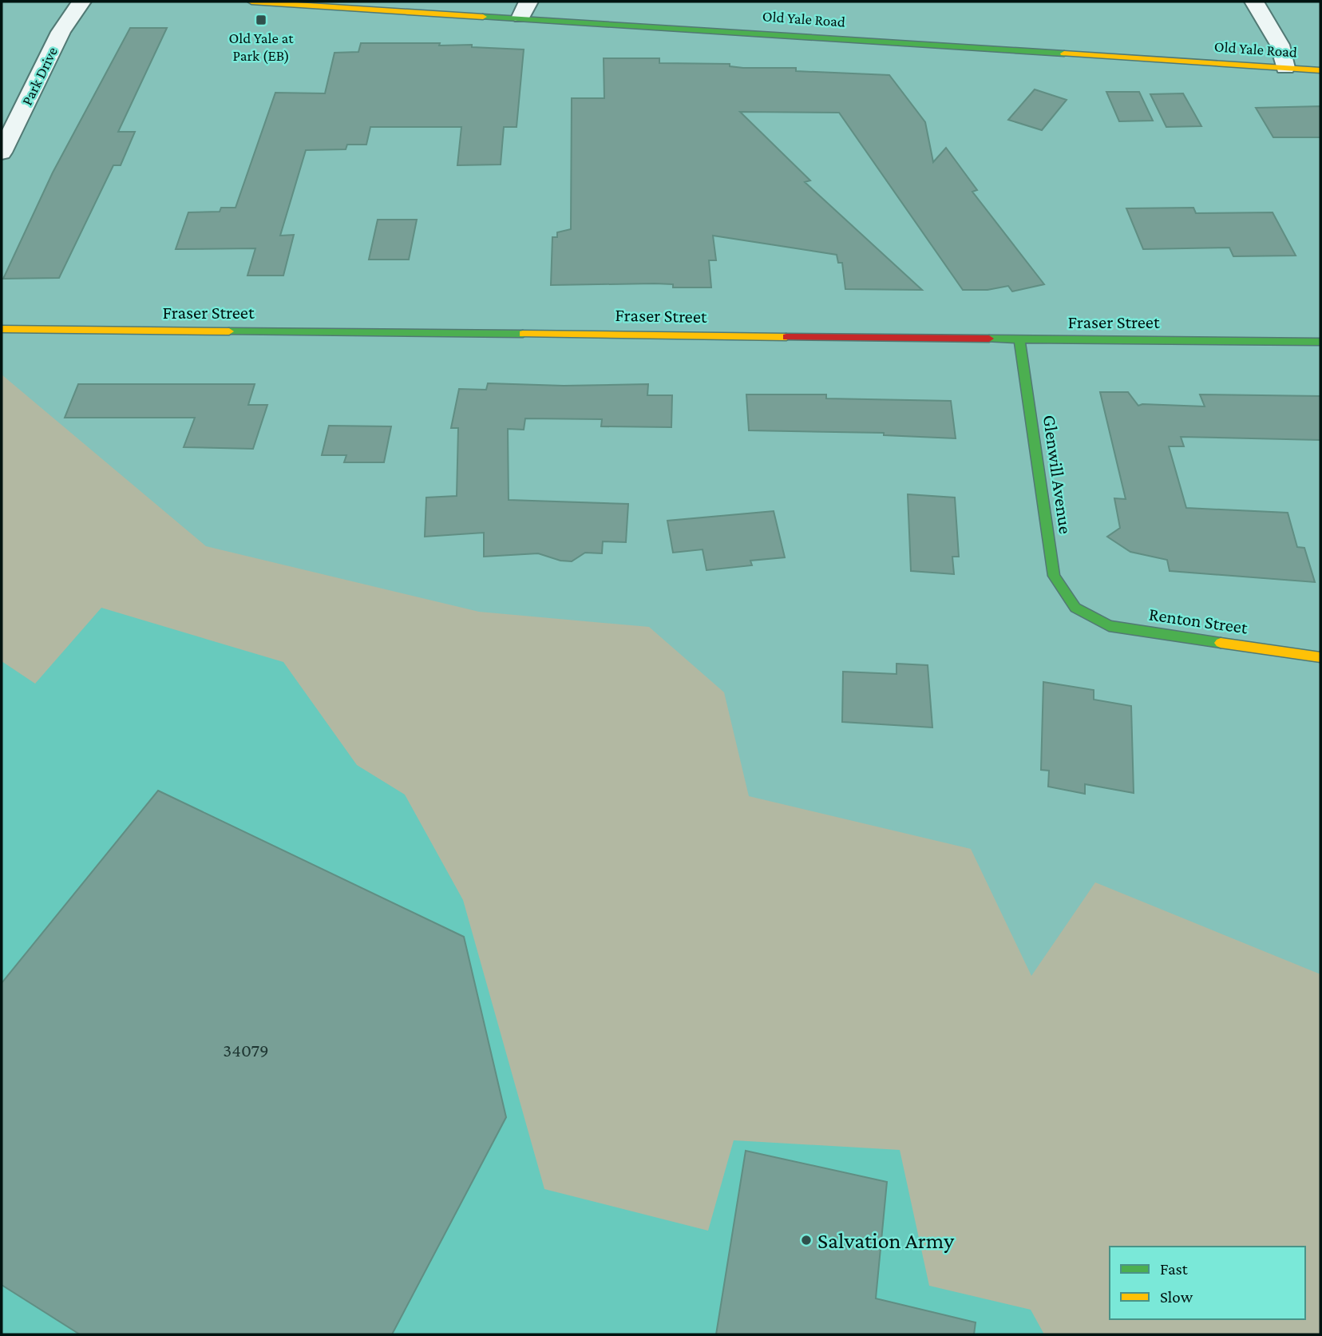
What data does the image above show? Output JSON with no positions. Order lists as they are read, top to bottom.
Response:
{
  "streets": {
    "street": [
      "Old Yale Road",
      "Park Drive",
      "Fraser Street",
      "Glenwill Avenue",
      "Renton Street"
    ]
  },
  "crossings": [
    ["Fraser Street", "Glenwill Avenue"],
    ["Glenwill Avenue", "Renton Street"]
  ],
  "places": {
    "transit": ["Old Yale at Park (EB)"],
    "other": ["Salvation Army"]
  },
  "house_numbers": ["34079"],
  "legend": ["Fast", "Slow"]
}
